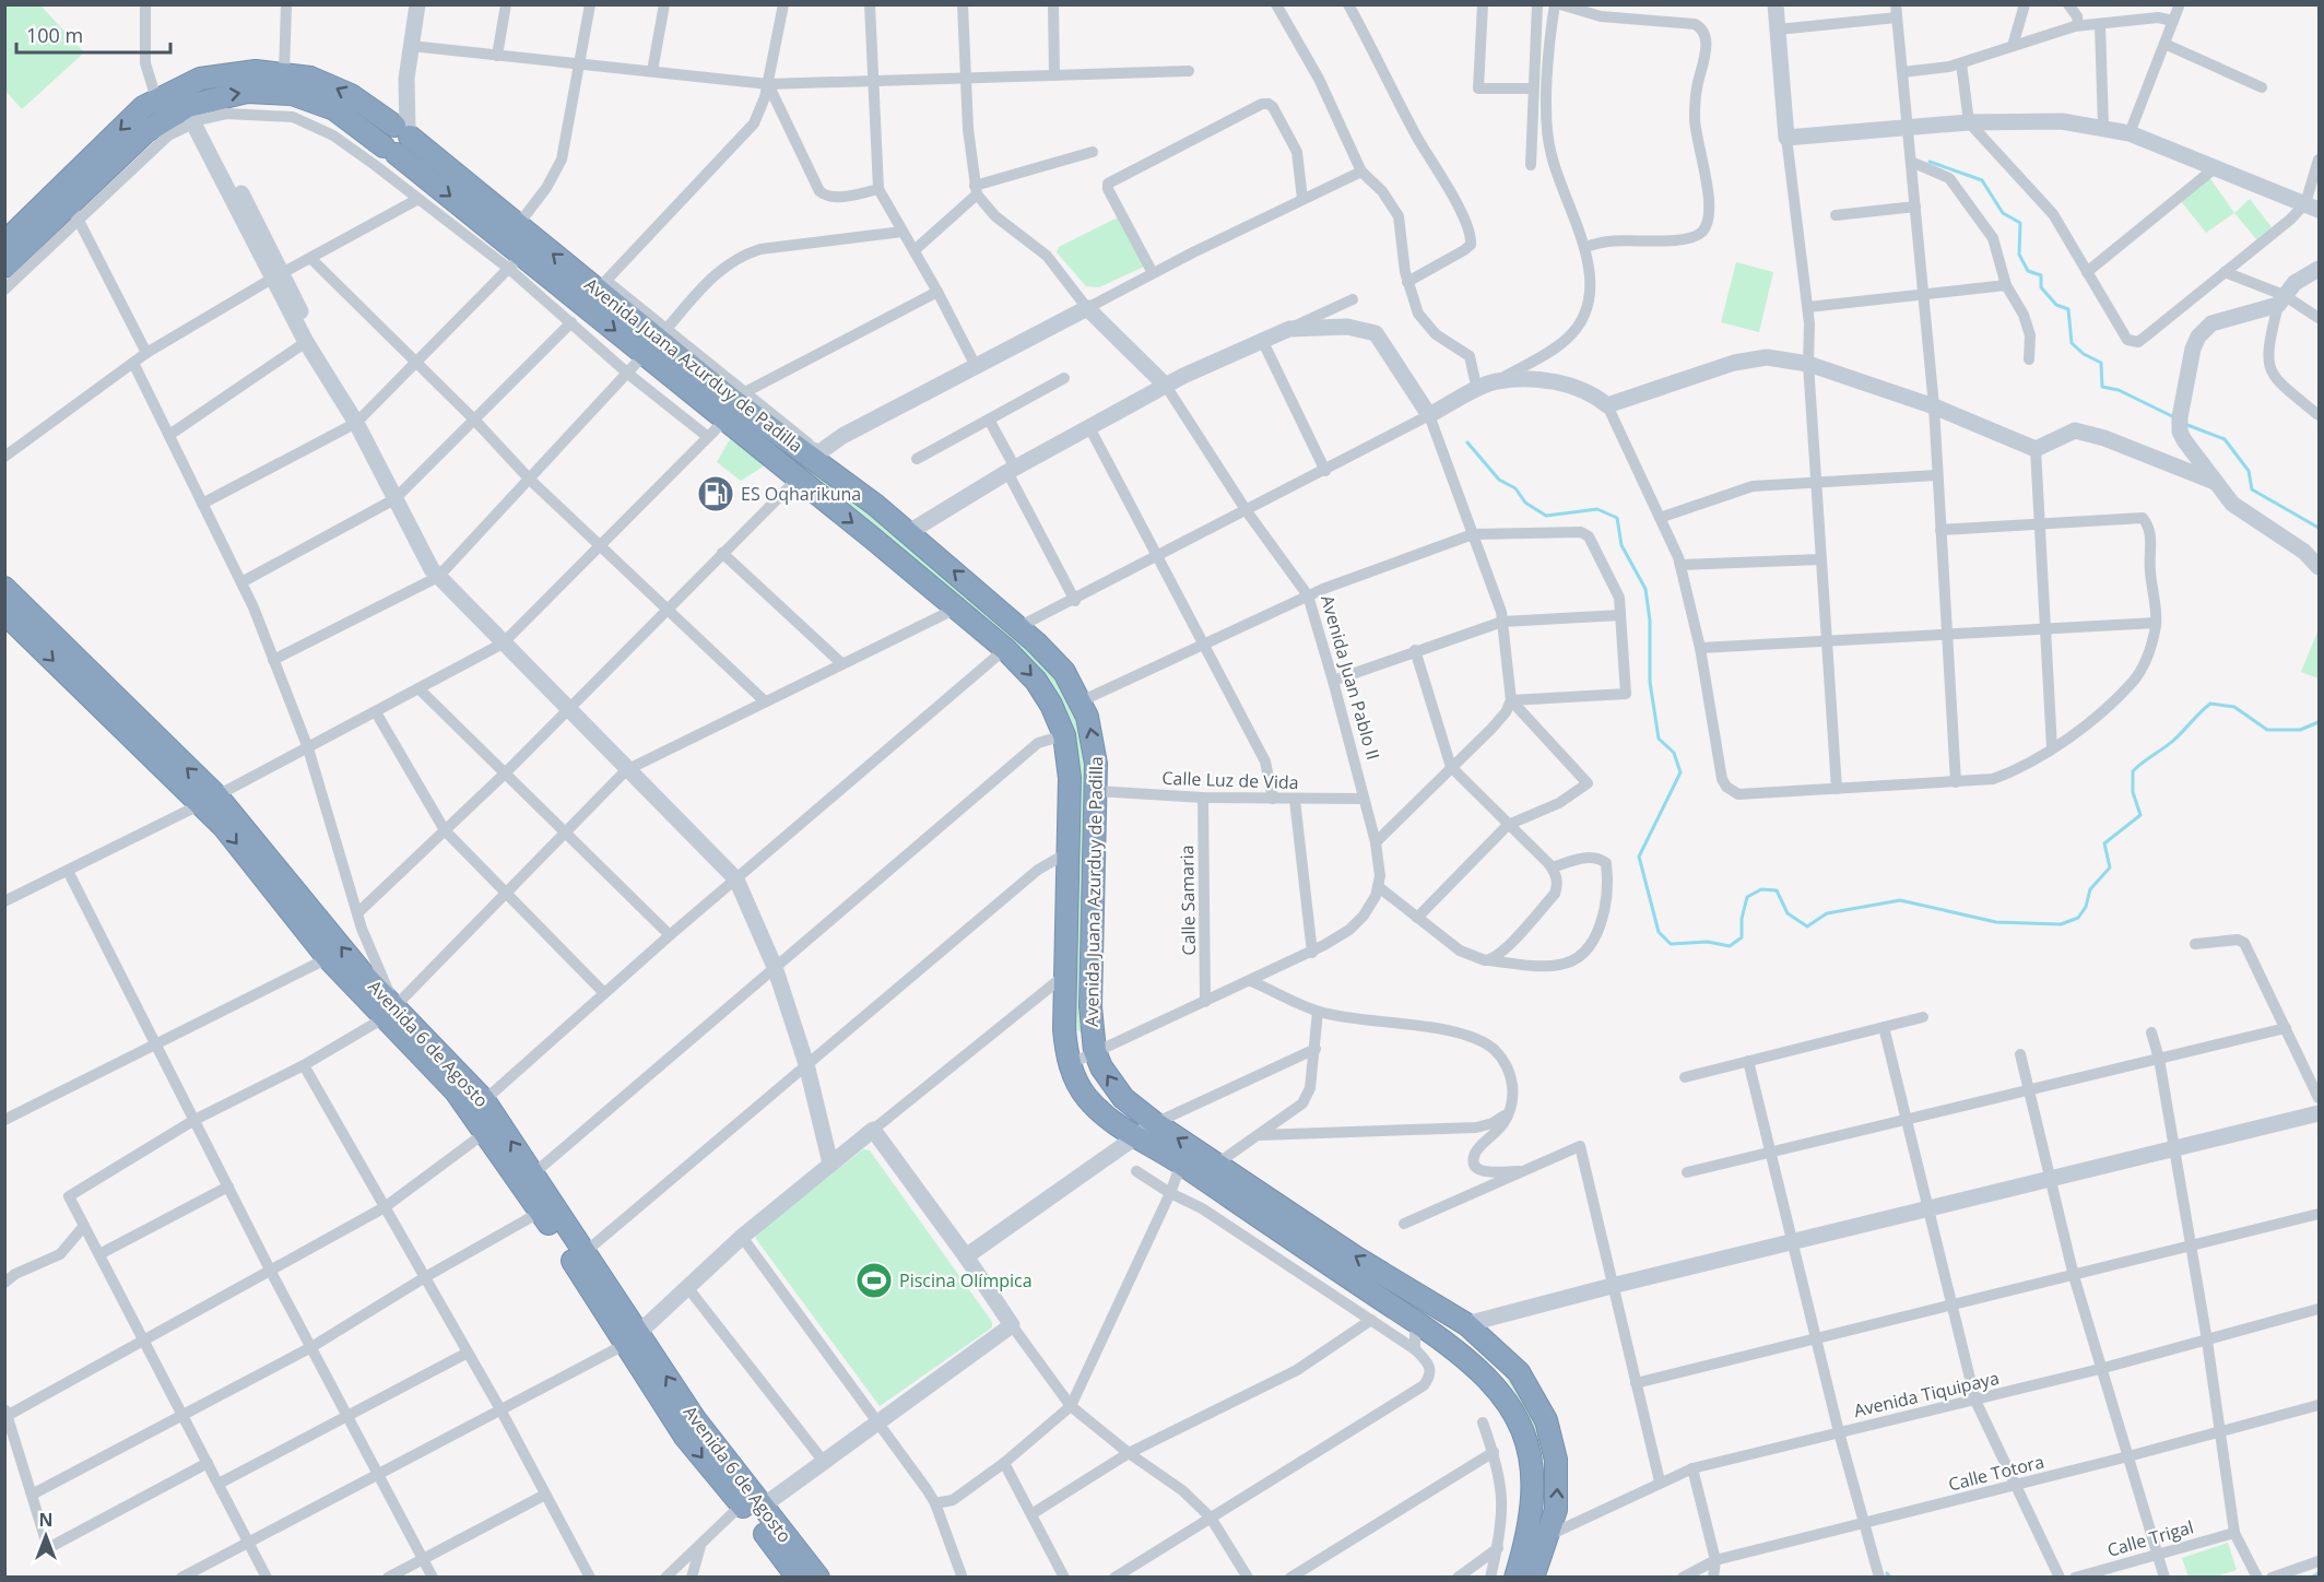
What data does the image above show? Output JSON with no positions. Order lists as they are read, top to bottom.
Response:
{
  "streets": {
    "highway": ["Avenida Juana Azurduy de Padilla", "Avenida 6 de Agosto"],
    "street": [
      "Avenida Juan Pablo II",
      "Calle Luz de Vida",
      "Calle Samaria",
      "Avenida Tiquipaya",
      "Calle Totora",
      "Calle Trigal"
    ]
  },
  "crossings": [
    ["Avenida Juana Azurduy de Padilla", "Calle Luz de Vida"],
    ["Avenida Juana Azurduy de Padilla", "Avenida Tiquipaya"],
    ["Avenida Juan Pablo II", "Calle Luz de Vida"],
    ["Calle Luz de Vida", "Calle Samaria"]
  ],
  "places": {
    "fuel station": ["ES Oqharikuna"],
    "sports": ["Piscina Olímpica"]
  },
  "scale_bar": "100 m",
  "north": "top"
}
